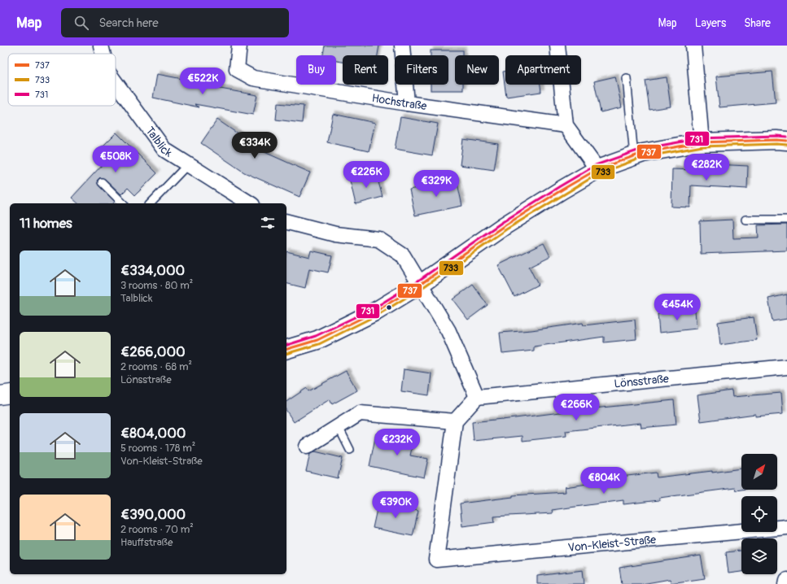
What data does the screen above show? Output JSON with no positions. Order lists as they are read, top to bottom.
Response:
{
  "streets": {
    "street": [
      "Hochstraße",
      "Talblick",
      "Lönsstraße",
      "Von-Kleist-Straße"
    ]
  },
  "lines": ["transit line 731", "transit line 737", "transit line 733"],
  "legend": ["737", "733", "731"],
  "north": "top right",
  "page": {
    "header": "Map",
    "search": "Search here",
    "nav": ["Map", "Layers", "Share"],
    "chip": [
      "Buy",
      "Rent",
      "Filters",
      "New",
      "Apartment"
    ],
    "price": [
      "€522K",
      "€334K",
      "€508K",
      "€282K",
      "€226K",
      "€329K",
      "€454K",
      "€266K",
      "€232K",
      "€804K",
      "€390K"
    ],
    "heading": "11 homes",
    "list": [
      {
        "name": "€334,000",
        "note": "3 rooms · 80 m² · Talblick"
      },
      {
        "name": "€266,000",
        "note": "2 rooms · 68 m² · Lönsstraße"
      },
      {
        "name": "€804,000",
        "note": "5 rooms · 178 m² · Von-Kleist-Straße"
      },
      {
        "name": "€390,000",
        "note": "2 rooms · 70 m² · Hauffstraße"
      }
    ]
  }
}
